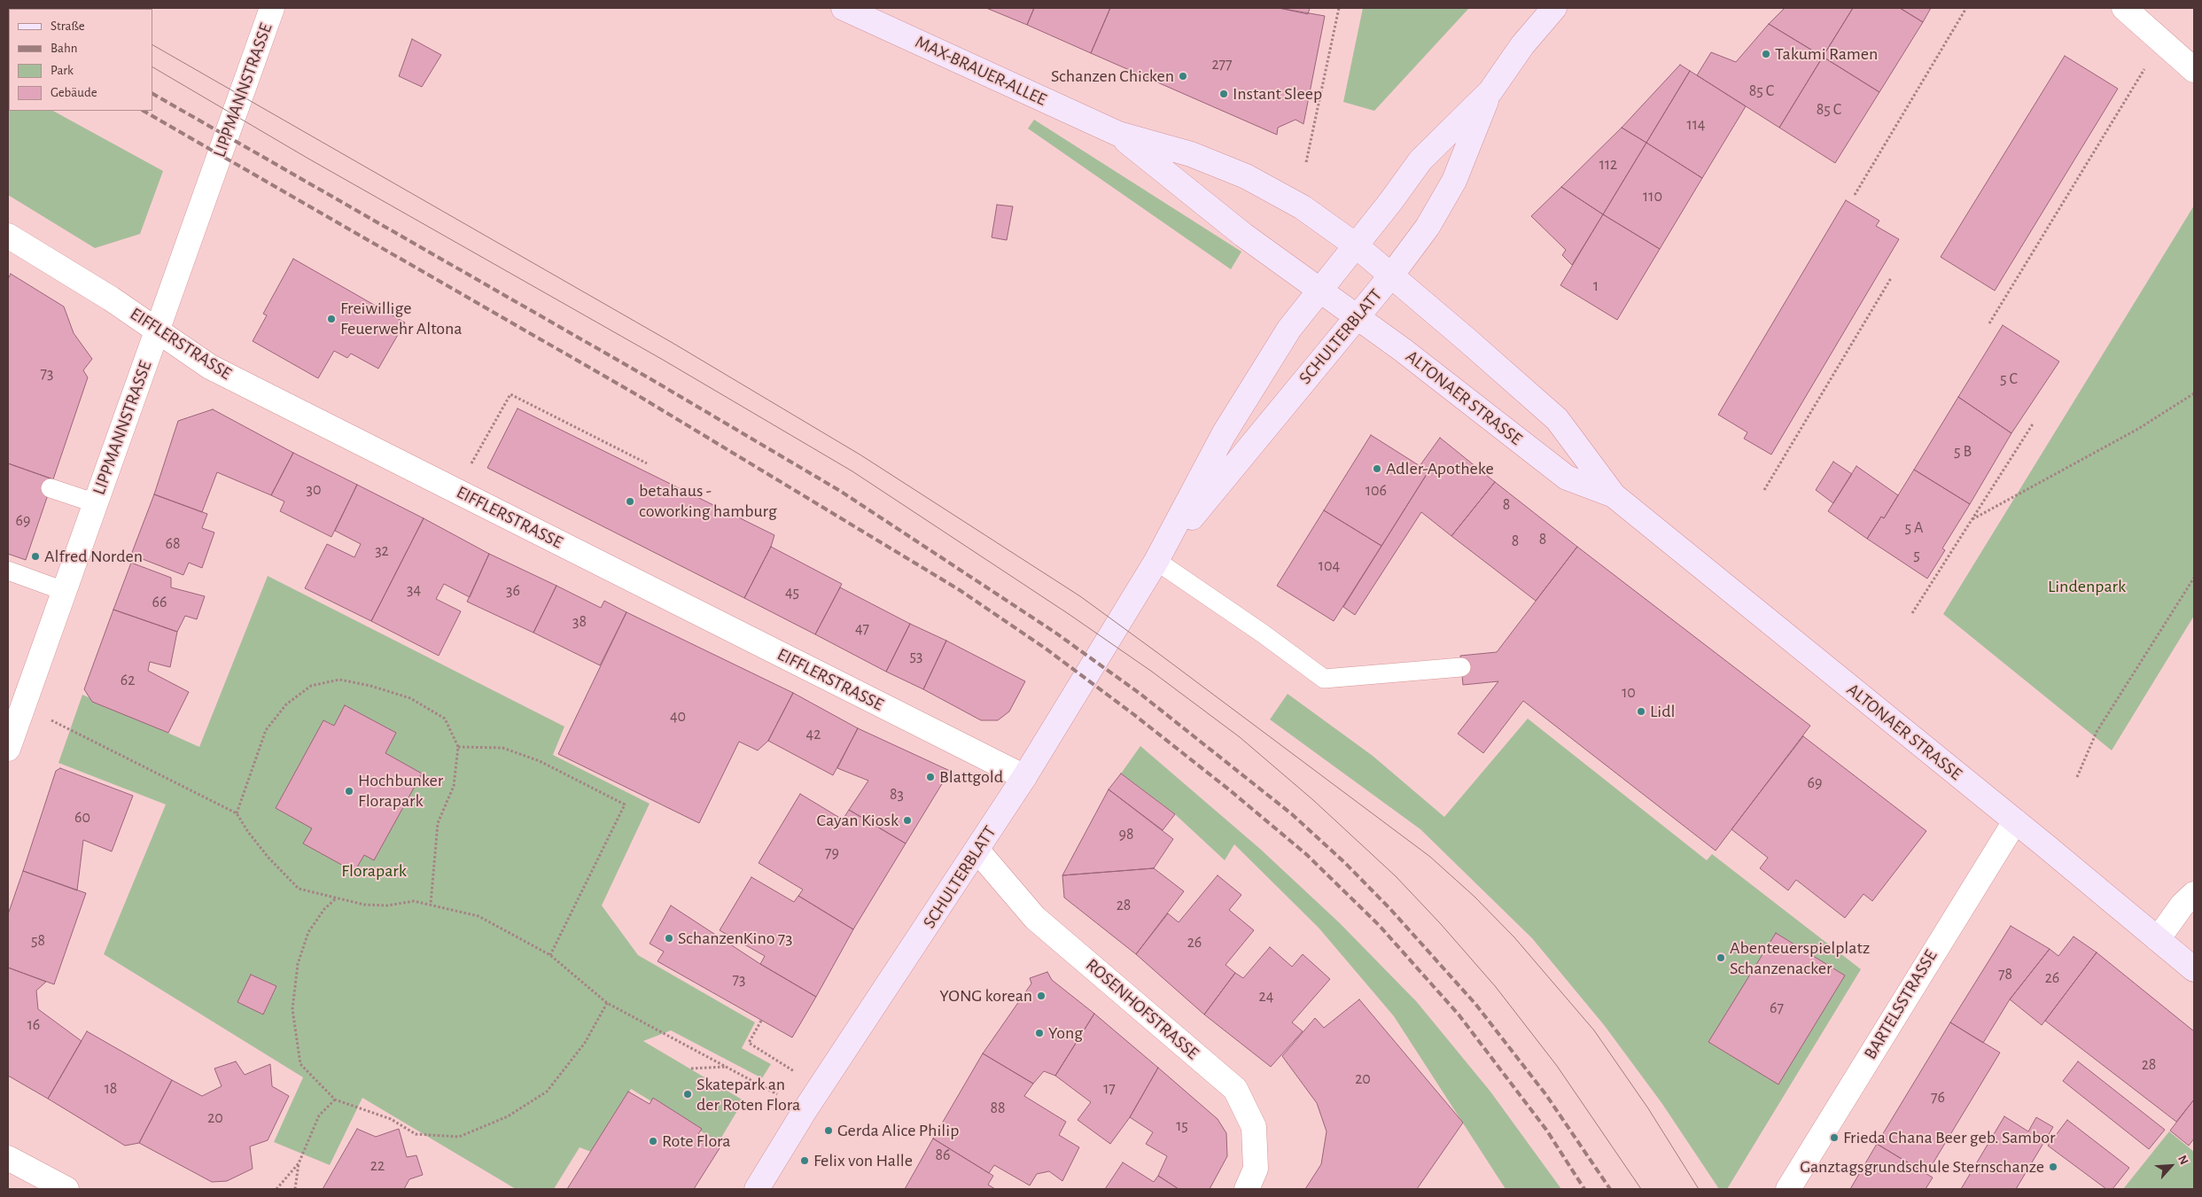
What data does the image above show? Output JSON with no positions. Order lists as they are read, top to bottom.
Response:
{
  "streets": {
    "main road": ["MAX-BRAUER-ALLEE", "SCHULTERBLATT", "ALTONAER STRASSE"],
    "street": [
      "LIPPMANNSTRASSE",
      "EIFFLERSTRASSE",
      "BARTELSSTRASSE",
      "ROSENHOFSTRASSE"
    ]
  },
  "crossings": [
    ["MAX-BRAUER-ALLEE", "SCHULTERBLATT"],
    ["MAX-BRAUER-ALLEE", "ALTONAER STRASSE"],
    ["LIPPMANNSTRASSE", "EIFFLERSTRASSE"],
    ["SCHULTERBLATT", "EIFFLERSTRASSE"],
    ["SCHULTERBLATT", "ALTONAER STRASSE"],
    ["SCHULTERBLATT", "ROSENHOFSTRASSE"],
    ["ALTONAER STRASSE", "BARTELSSTRASSE"]
  ],
  "parks": ["Lindenpark", "Florapark"],
  "places": [
    "Takumi Ramen",
    "Schanzen Chicken",
    "Instant Sleep",
    "Freiwillige Feuerwehr Altona",
    "Adler-Apotheke",
    "betahaus - coworking hamburg",
    "Alfred Norden",
    "Lidl",
    "Blattgold",
    "Hochbunker Florapark",
    "Cayan Kiosk",
    "SchanzenKino 73",
    "Abenteuerspielplatz Schanzenacker",
    "YONG korean",
    "Yong",
    "Skatepark an der Roten Flora",
    "Gerda Alice Philip",
    "Frieda Chana Beer geb. Sambor",
    "Rote Flora",
    "Felix von Halle",
    "Ganztagsgrundschule Sternschanze"
  ],
  "house_numbers": [
    "277",
    "85 C",
    "85 C",
    "114",
    "112",
    "110",
    "1",
    "73",
    "5 C",
    "5 B",
    "30",
    "106",
    "8",
    "69",
    "5 A",
    "8",
    "8",
    "68",
    "32",
    "5",
    "104",
    "34",
    "36",
    "45",
    "66",
    "38",
    "47",
    "53",
    "62",
    "10",
    "40",
    "42",
    "69",
    "83",
    "60",
    "98",
    "79",
    "28",
    "58",
    "26",
    "78",
    "26",
    "73",
    "24",
    "67",
    "16",
    "28",
    "20",
    "18",
    "17",
    "76",
    "88",
    "20",
    "15",
    "86",
    "22"
  ],
  "legend": [
    "Straße",
    "Bahn",
    "Park",
    "Gebäude"
  ],
  "north": "top right"
}
